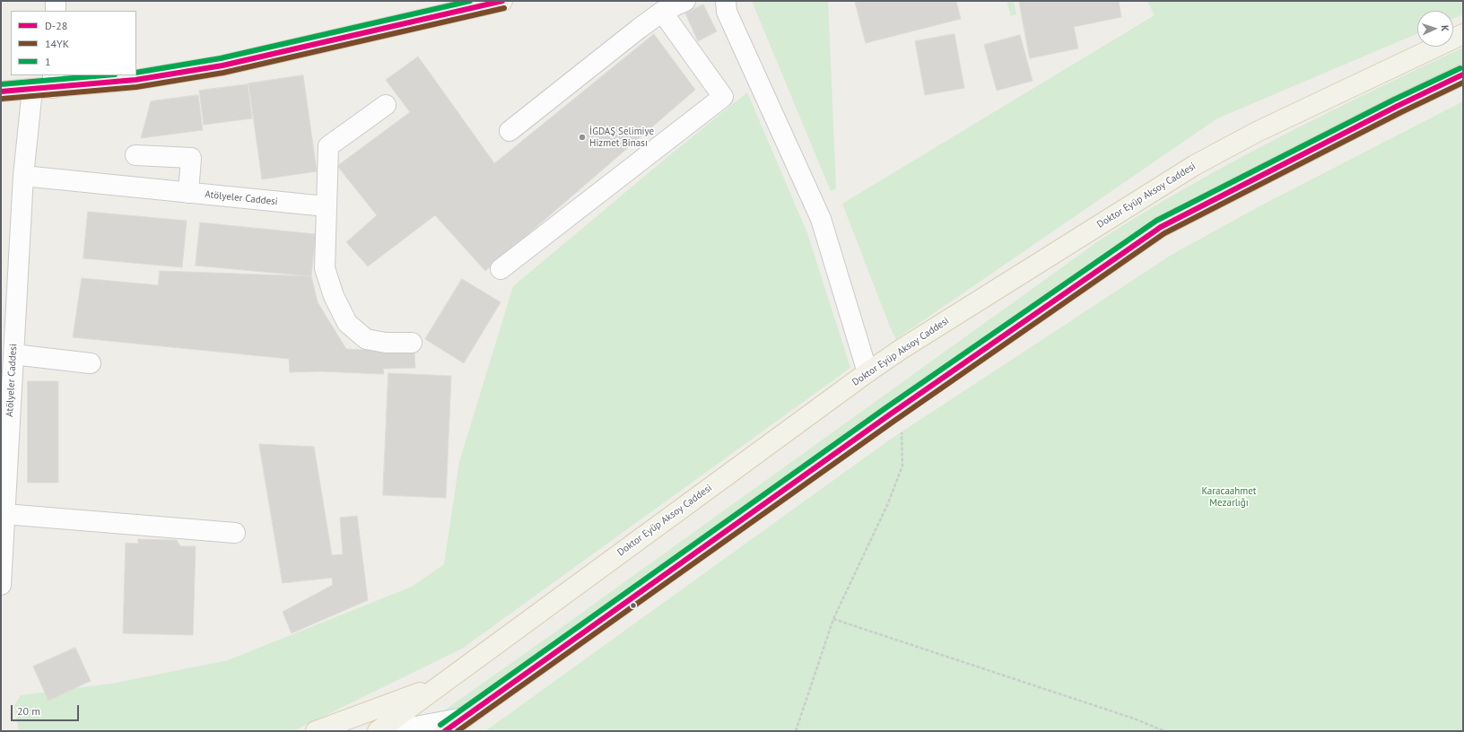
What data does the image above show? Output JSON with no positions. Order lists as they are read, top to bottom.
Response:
{
  "streets": {
    "main road": ["Doktor Eyüp Aksoy Caddesi"],
    "street": ["Atölyeler Caddesi"]
  },
  "parks": ["Karacaahmet Mezarlığı"],
  "places": ["İGDAŞ Selimiye Hizmet Binası"],
  "lines": ["transit line D-28", "transit line 1", "transit line 14YK"],
  "legend": ["D-28", "14YK", "1"],
  "scale_bar": "20 m",
  "north": "right"
}
